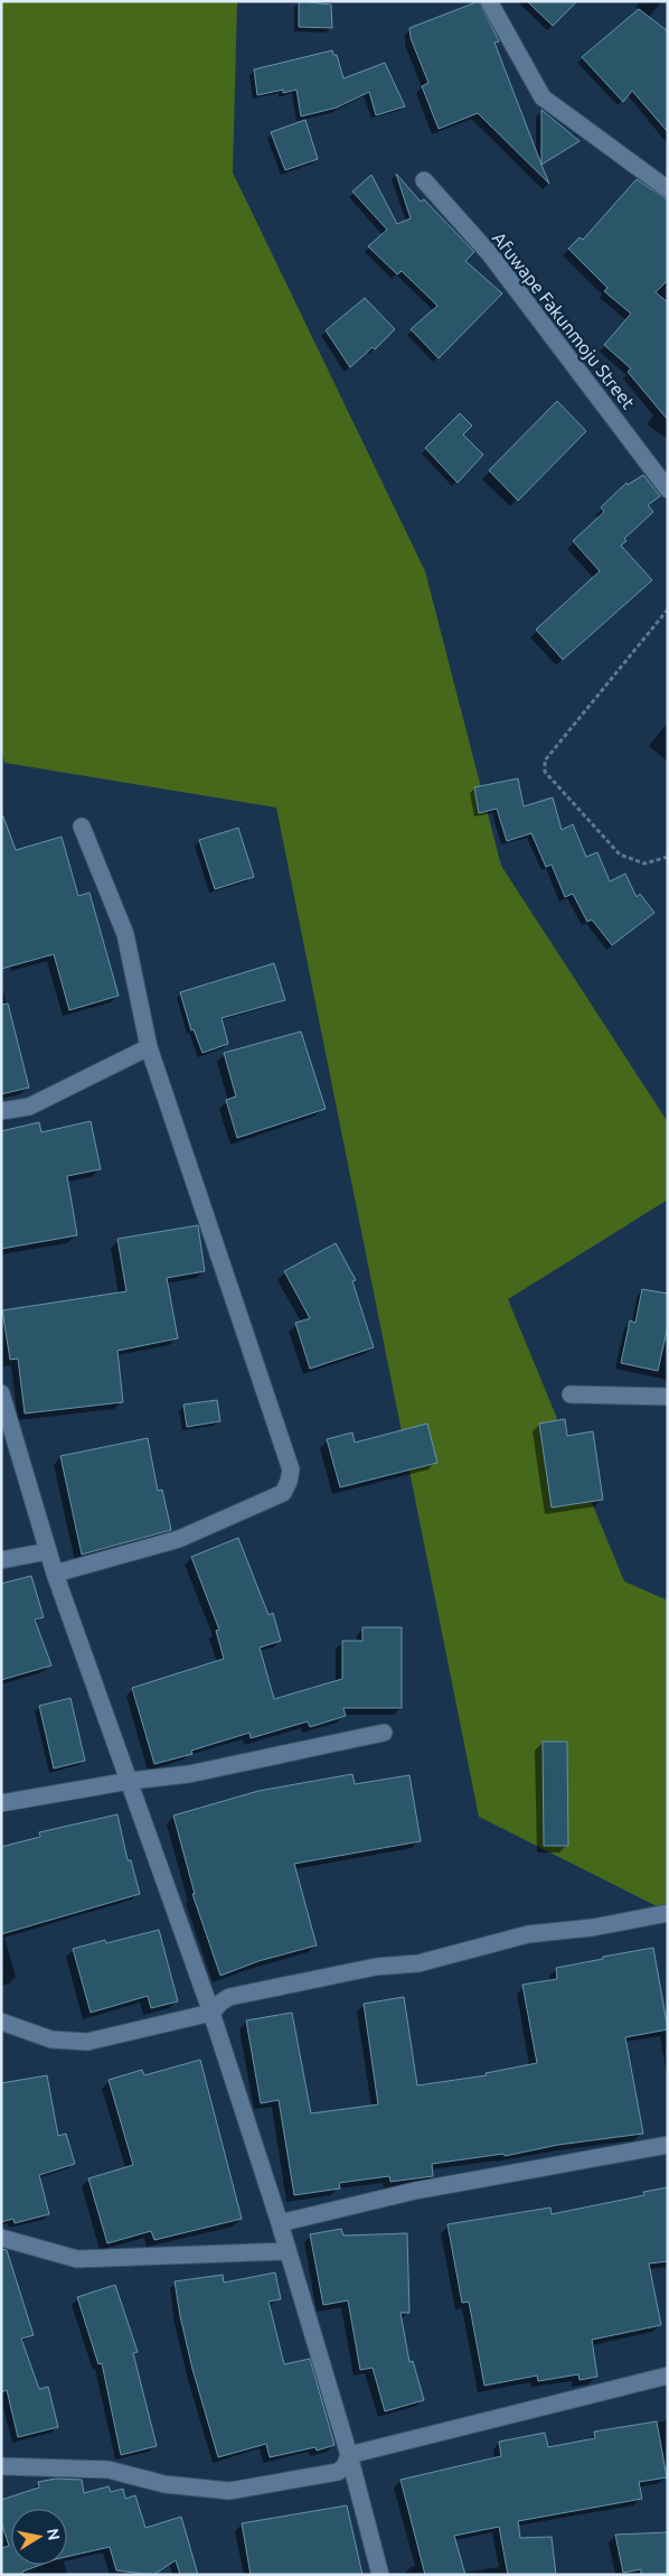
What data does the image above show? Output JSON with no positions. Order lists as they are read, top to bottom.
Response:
{
  "streets": {
    "street": ["Afuwape Fakunmoju Street"]
  },
  "north": "right"
}
